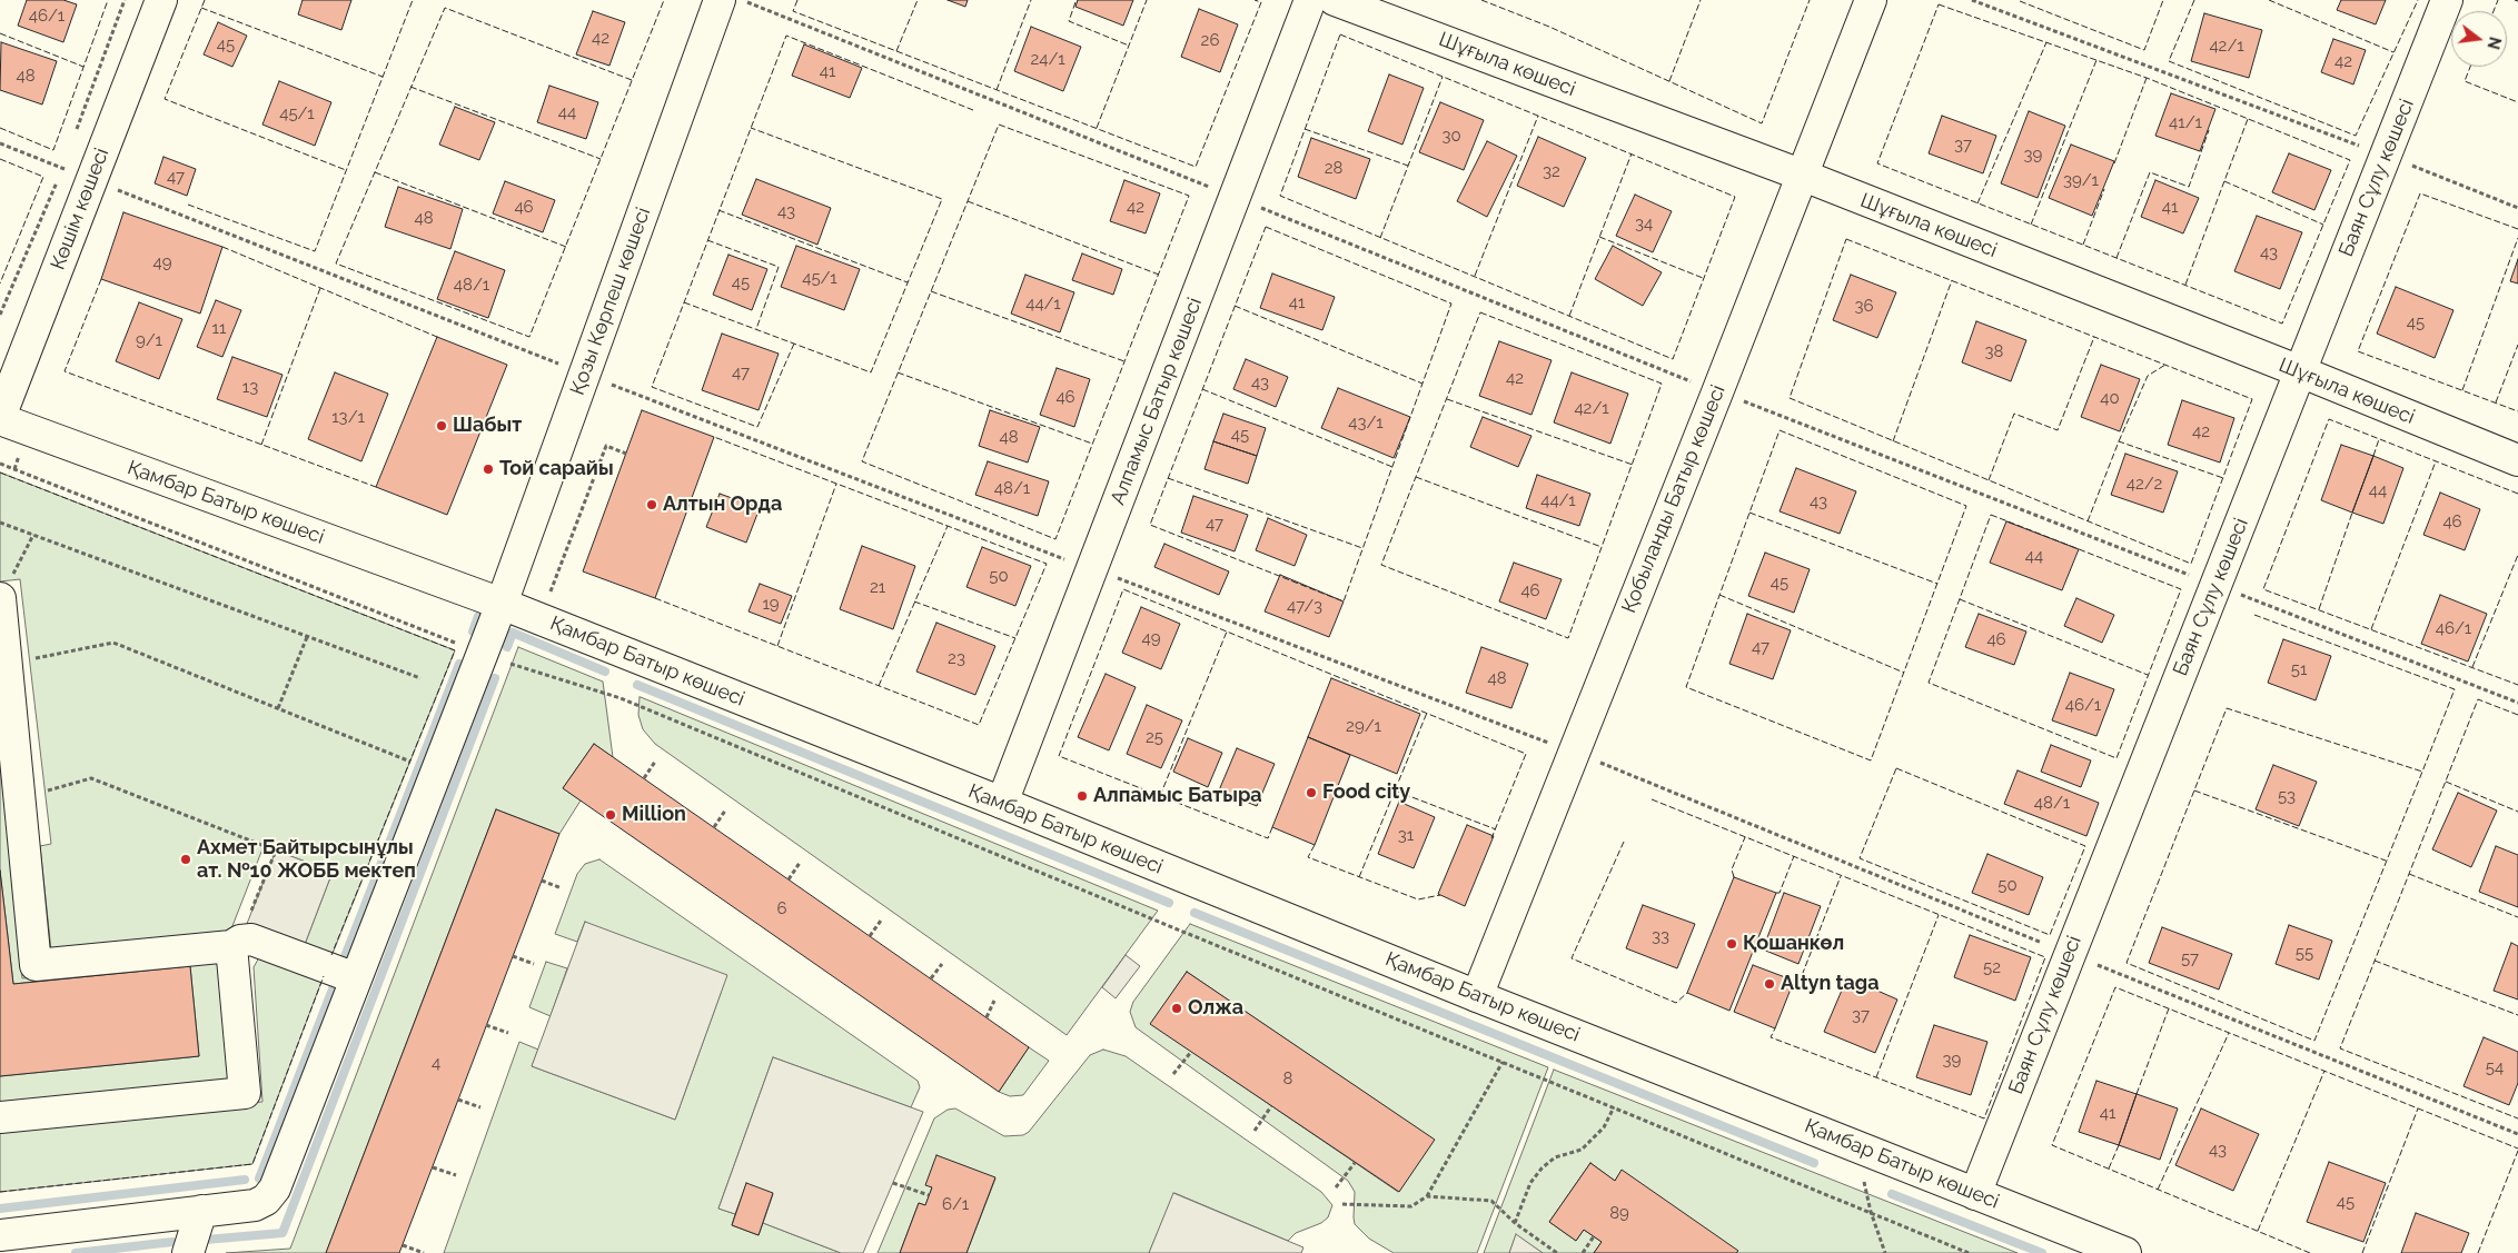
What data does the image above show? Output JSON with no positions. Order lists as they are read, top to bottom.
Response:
{
  "streets": {
    "street": [
      "Шұғыла көшесі",
      "Баян Сұлу көшесі",
      "Көшім көшесі",
      "Қозы Көрпеш көшесі",
      "Алпамыс Батыр көшесі",
      "Қобыланды Батыр көшесі",
      "Қамбар Батыр көшесі"
    ]
  },
  "crossings": [
    ["Шұғыла көшесі", "Баян Сұлу көшесі"],
    ["Шұғыла көшесі", "Қобыланды Батыр көшесі"],
    ["Баян Сұлу көшесі", "Қамбар Батыр көшесі"],
    ["Көшім көшесі", "Қамбар Батыр көшесі"],
    ["Қозы Көрпеш көшесі", "Қамбар Батыр көшесі"],
    ["Алпамыс Батыр көшесі", "Қамбар Батыр көшесі"],
    ["Қобыланды Батыр көшесі", "Қамбар Батыр көшесі"]
  ],
  "places": [
    "Шабыт",
    "Той сарайы",
    "Алтын Орда",
    "Food city",
    "Алпамыс Батыра",
    "Million",
    "Ахмет Байтырсынұлы ат. №10 ЖОББ мектеп",
    "Қошанкөл",
    "Altyn taga",
    "Олжа"
  ],
  "house_numbers": [
    "46/1",
    "42",
    "26",
    "45",
    "42/1",
    "24/1",
    "42",
    "41",
    "48",
    "44",
    "45/1",
    "41/1",
    "30",
    "37",
    "39",
    "28",
    "32",
    "47",
    "39/1",
    "46",
    "42",
    "41",
    "43",
    "48",
    "34",
    "43",
    "49",
    "45/1",
    "45",
    "48/1",
    "41",
    "44/1",
    "36",
    "45",
    "11",
    "9/1",
    "38",
    "47",
    "42",
    "43",
    "13",
    "46",
    "40",
    "42/1",
    "13/1",
    "43/1",
    "42",
    "45",
    "48",
    "42/2",
    "48/1",
    "44",
    "44/1",
    "43",
    "46",
    "47",
    "44",
    "50",
    "45",
    "21",
    "46",
    "19",
    "47/3",
    "46/1",
    "49",
    "46",
    "47",
    "23",
    "51",
    "48",
    "46/1",
    "29/1",
    "25",
    "53",
    "48/1",
    "31",
    "50",
    "6",
    "33",
    "55",
    "57",
    "52",
    "37",
    "39",
    "4",
    "54",
    "8",
    "41",
    "43",
    "45",
    "6/1",
    "89"
  ],
  "north": "right"
}
